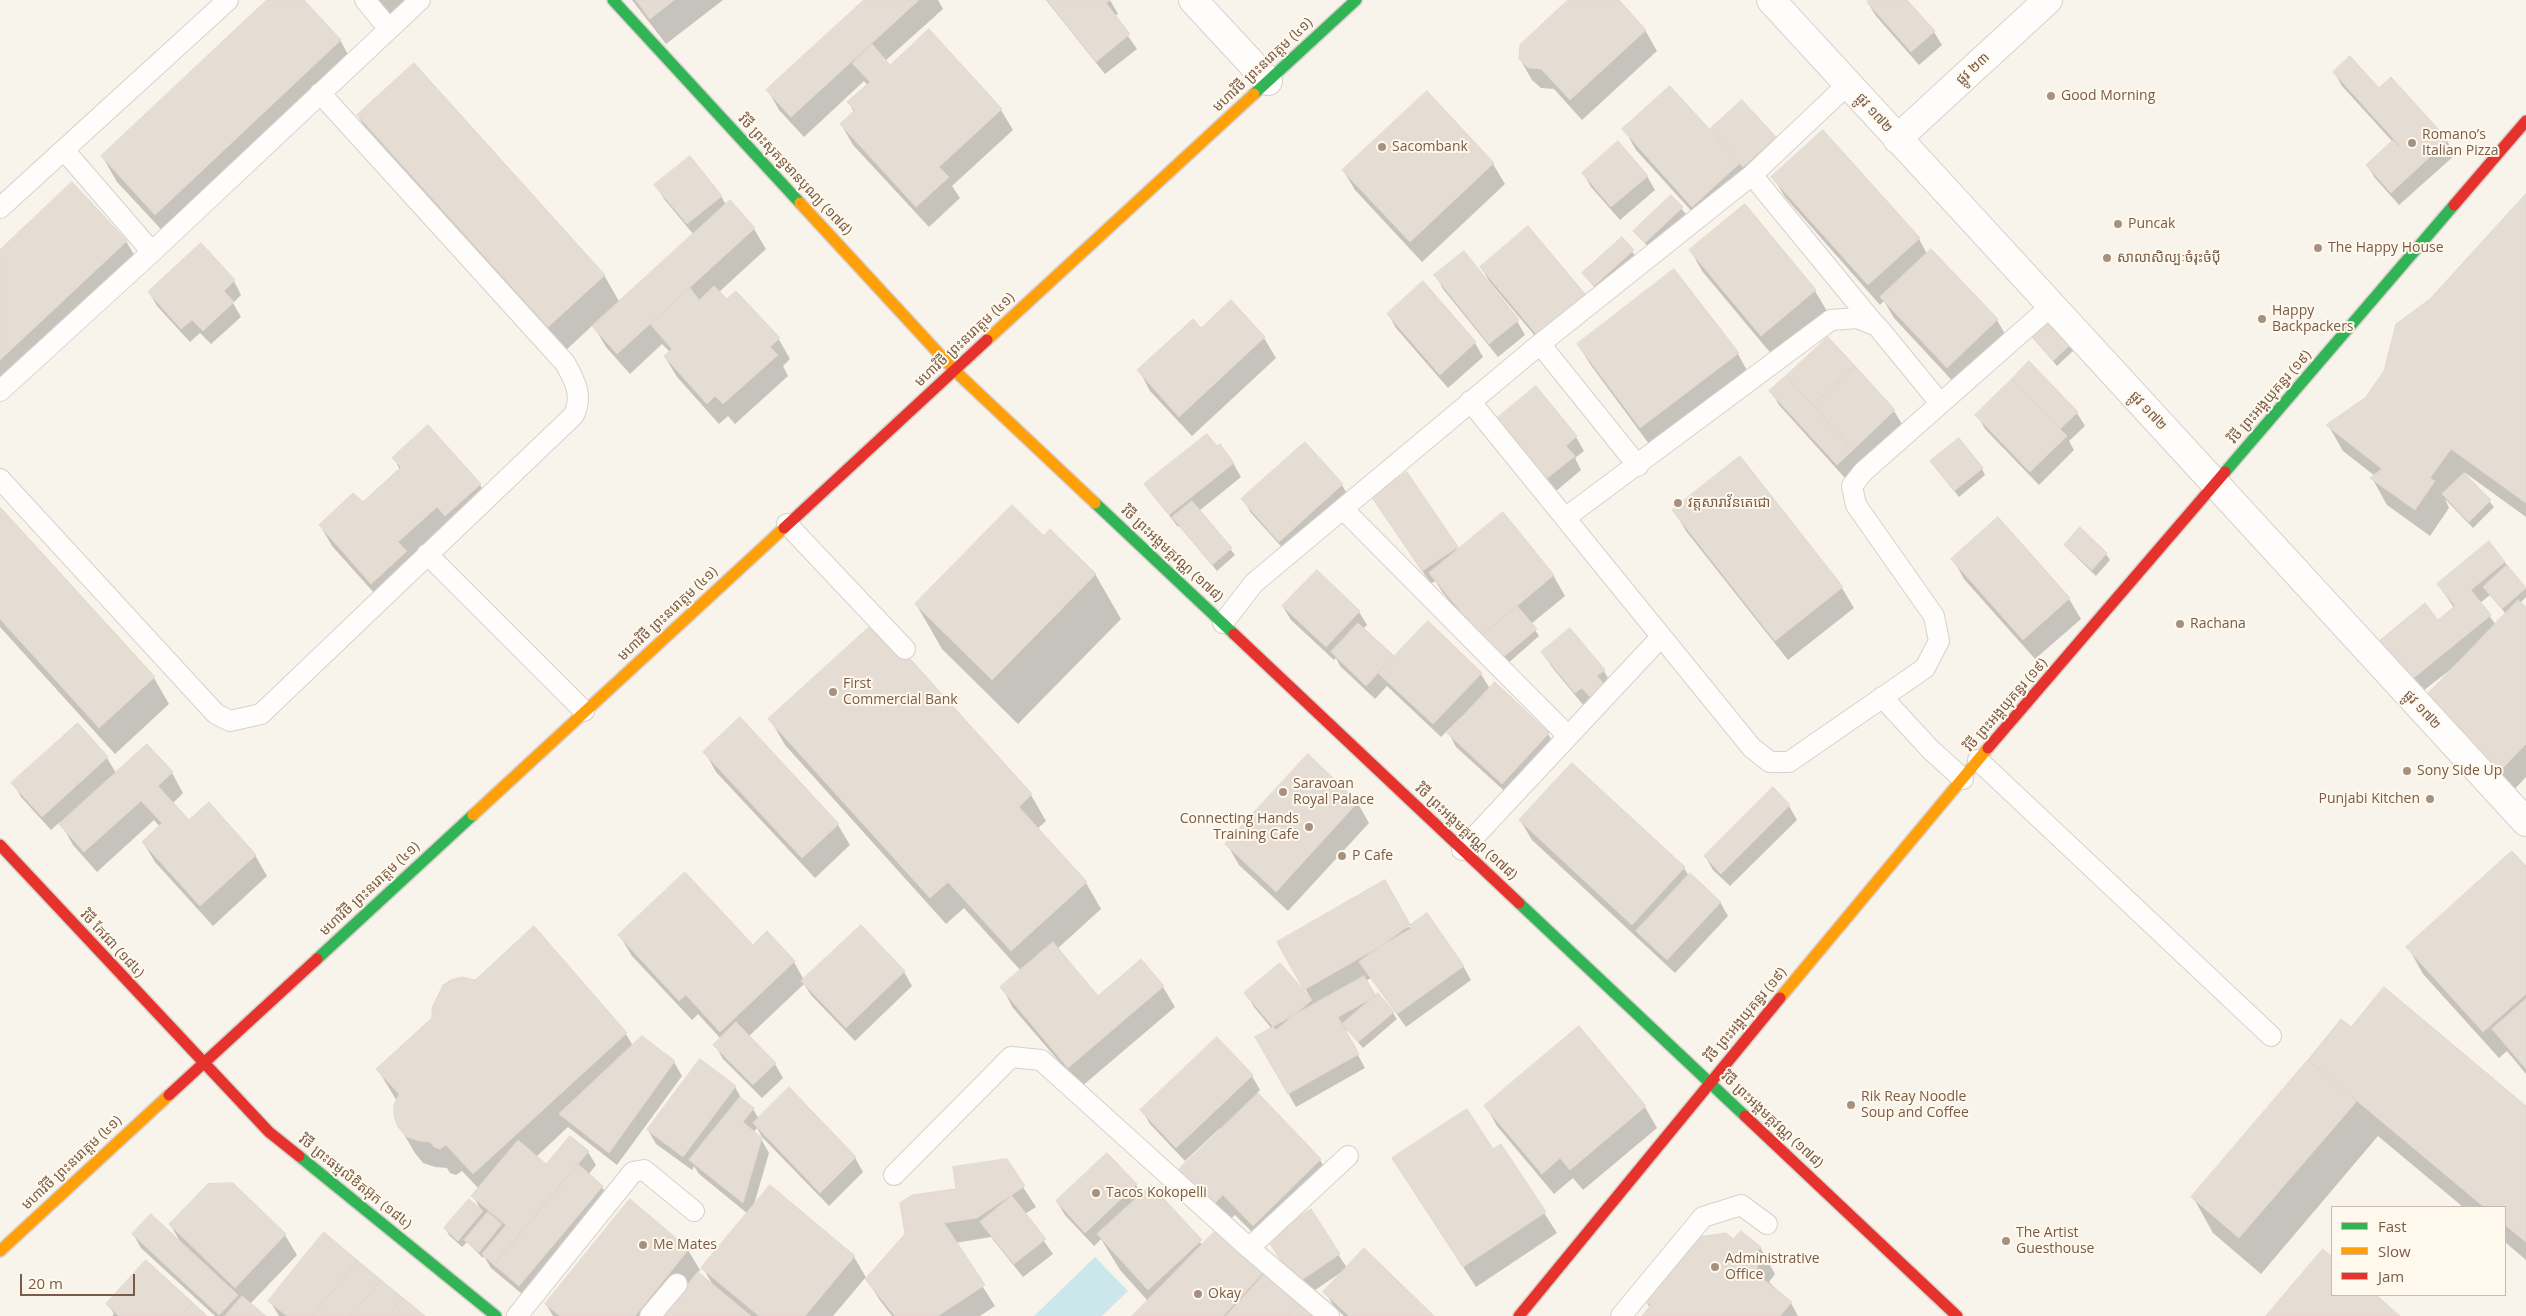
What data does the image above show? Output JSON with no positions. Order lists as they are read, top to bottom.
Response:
{
  "streets": {
    "street": [
      "មហាវិថី ព្រះនរោត្តម (៤១)",
      "ផ្លូវ ២៣",
      "ផ្លូវ ១៧២",
      "វិថី ព្រះសុគន្ធមានបុណ្យ (១៧៨)",
      "វិថី ព្រះអង្គយុគន្ធរ (១៩)",
      "វិថី ព្រះអង្គមគ្គវណ្ណ (១៧៨)",
      "វិថី កែវជា (១៨៤)",
      "វិថី ព្រះធម្មលិខិតអ៊ុក (១៨៤)"
    ]
  },
  "crossings": [
    ["មហាវិថី ព្រះនរោត្តម (៤១)", "វិថី ព្រះសុគន្ធមានបុណ្យ (១៧៨)"],
    ["មហាវិថី ព្រះនរោត្តម (៤១)", "វិថី ព្រះអង្គមគ្គវណ្ណ (១៧៨)"],
    ["មហាវិថី ព្រះនរោត្តម (៤១)", "វិថី កែវជា (១៨៤)"],
    ["មហាវិថី ព្រះនរោត្តម (៤១)", "វិថី ព្រះធម្មលិខិតអ៊ុក (១៨៤)"],
    ["ផ្លូវ ២៣", "ផ្លូវ ១៧២"],
    ["ផ្លូវ ១៧២", "វិថី ព្រះអង្គយុគន្ធរ (១៩)"],
    ["វិថី ព្រះសុគន្ធមានបុណ្យ (១៧៨)", "វិថី ព្រះអង្គមគ្គវណ្ណ (១៧៨)"],
    ["វិថី ព្រះអង្គយុគន្ធរ (១៩)", "វិថី ព្រះអង្គមគ្គវណ្ណ (១៧៨)"],
    ["វិថី កែវជា (១៨៤)", "វិថី ព្រះធម្មលិខិតអ៊ុក (១៨៤)"]
  ],
  "places": [
    "Good Morning",
    "Romano’s Italian Pizza",
    "Sacombank",
    "Puncak",
    "The Happy House",
    "សាលាសិល្បៈចំរុះចំប៉ី",
    "Happy Backpackers",
    "វត្តសារាវ័នតេជោ",
    "Rachana",
    "First Commercial Bank",
    "Sony Side Up",
    "Saravoan Royal Palace",
    "Punjabi Kitchen",
    "Connecting Hands Training Cafe",
    "P Cafe",
    "Rik Reay Noodle Soup and Coffee",
    "Tacos Kokopelli",
    "The Artist Guesthouse",
    "Me Mates",
    "Administrative Office",
    "Okay"
  ],
  "legend": ["Fast", "Slow", "Jam"],
  "scale_bar": "20 m"
}
